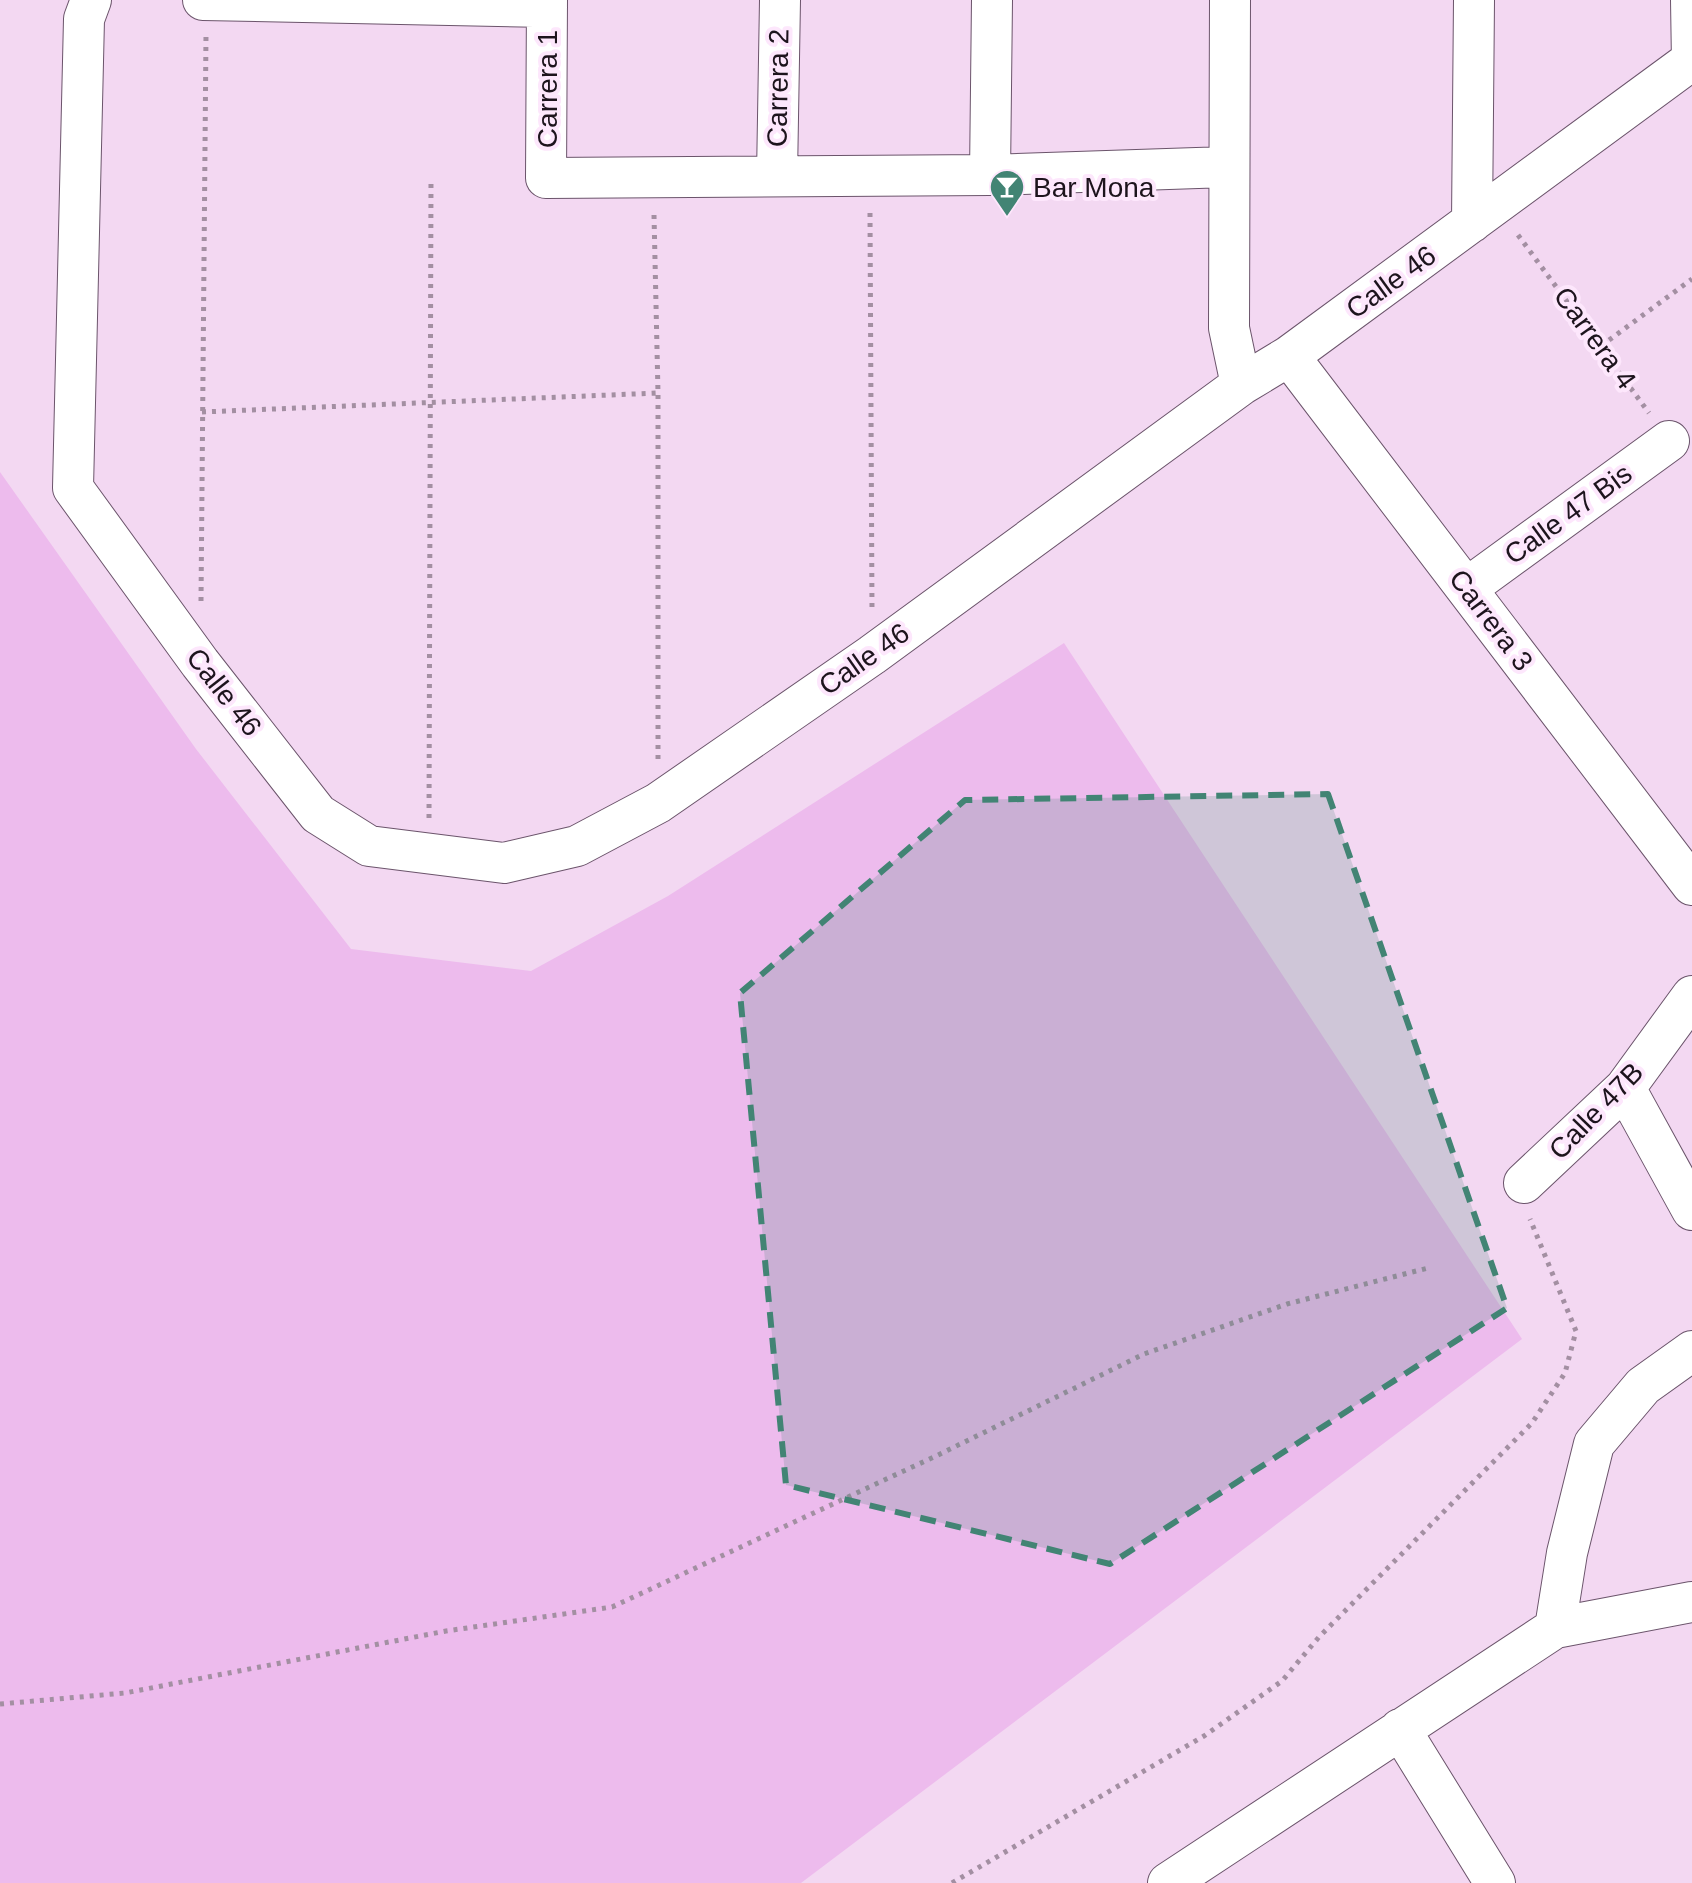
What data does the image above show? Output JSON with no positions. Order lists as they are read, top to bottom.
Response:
{
  "streets": {
    "street": [
      "Carrera 2",
      "Carrera 1",
      "Calle 46",
      "Calle 47 Bis",
      "Carrera 3",
      "Calle 47B"
    ],
    "path": ["Carrera 4"]
  },
  "crossings": [
    ["Calle 46", "Carrera 4"],
    ["Calle 46", "Carrera 3"],
    ["Carrera 4", "Calle 47 Bis"],
    ["Calle 47 Bis", "Carrera 3"]
  ],
  "places": {
    "bar": ["Bar Mona"]
  }
}
